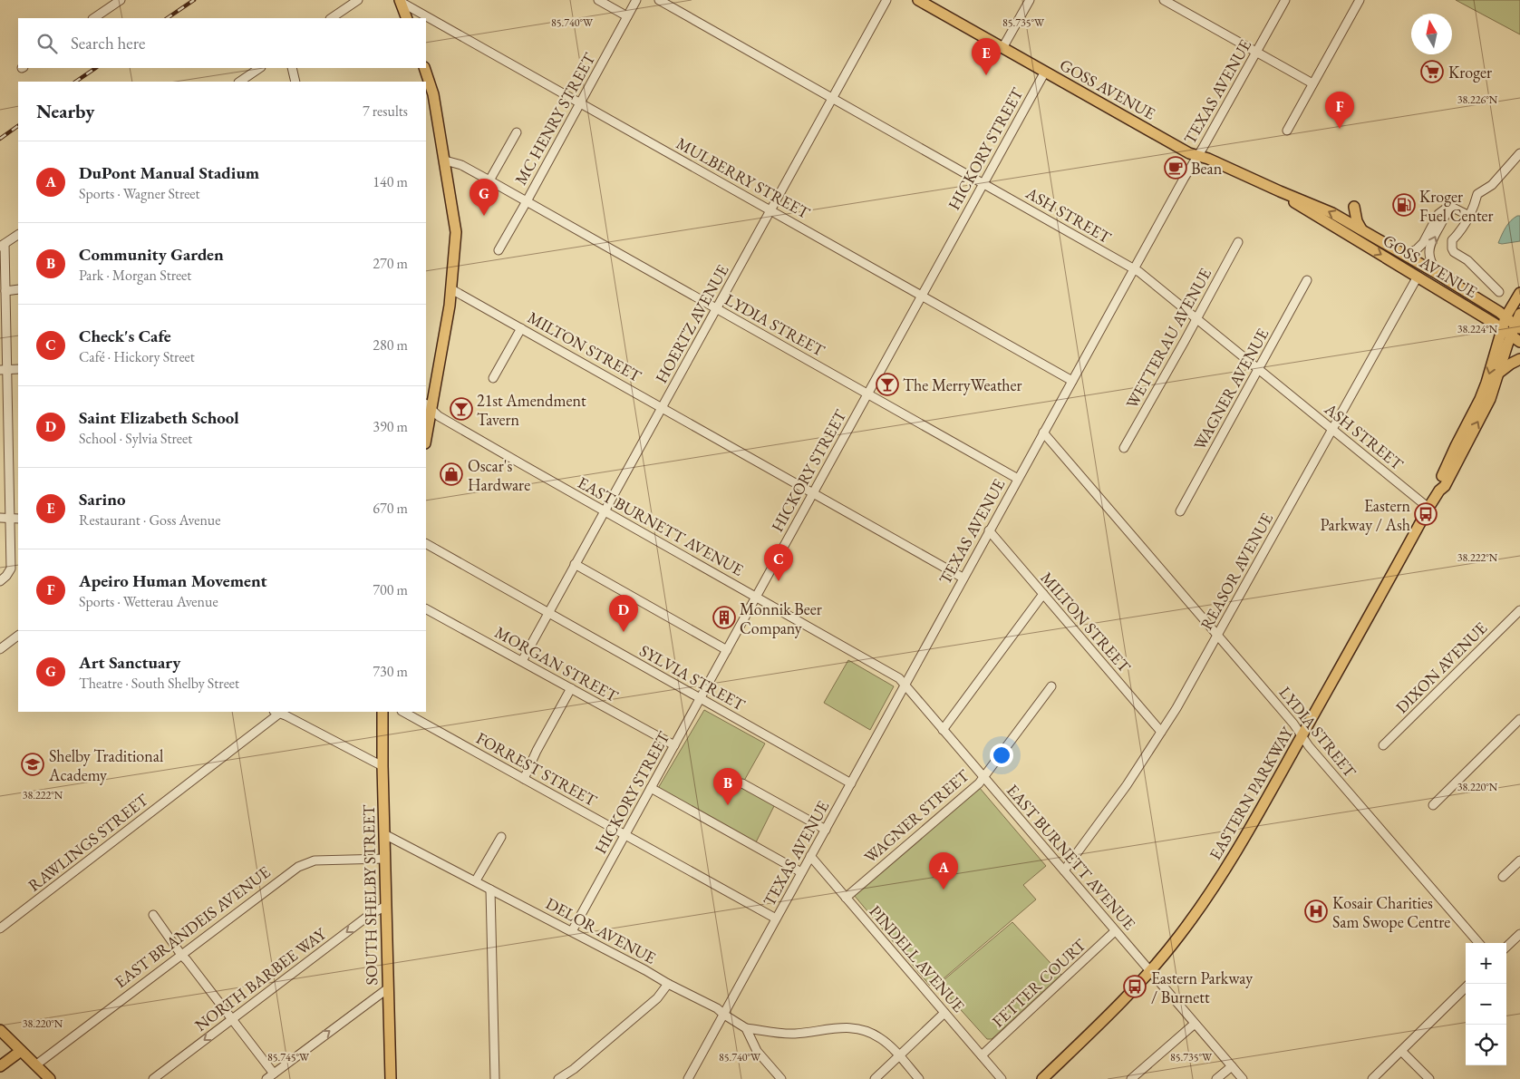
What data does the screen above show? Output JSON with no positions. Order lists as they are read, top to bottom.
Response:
{
  "streets": {
    "main road": ["GOSS AVENUE", "EASTERN PARKWAY", "SOUTH SHELBY STREET"],
    "street": [
      "TEXAS AVENUE",
      "MC HENRY STREET",
      "HICKORY STREET",
      "MULBERRY STREET",
      "ASH STREET",
      "HOERTZ AVENUE",
      "LYDIA STREET",
      "WETTERAU AVENUE",
      "MILTON STREET",
      "WAGNER AVENUE",
      "EAST BURNETT AVENUE",
      "REASOR AVENUE",
      "MORGAN STREET",
      "DIXON AVENUE",
      "SYLVIA STREET",
      "FORREST STREET",
      "WAGNER STREET",
      "RAWLINGS STREET",
      "EAST BRANDEIS AVENUE",
      "DELOR AVENUE",
      "PINDELL AVENUE",
      "NORTH BARBEE WAY",
      "FETTER COURT"
    ]
  },
  "crossings": [
    ["GOSS AVENUE", "TEXAS AVENUE"],
    ["GOSS AVENUE", "HICKORY STREET"],
    ["GOSS AVENUE", "REASOR AVENUE"],
    ["GOSS AVENUE", "EASTERN PARKWAY"],
    ["TEXAS AVENUE", "MULBERRY STREET"],
    ["TEXAS AVENUE", "ASH STREET"],
    ["TEXAS AVENUE", "LYDIA STREET"],
    ["TEXAS AVENUE", "MILTON STREET"],
    ["TEXAS AVENUE", "EAST BURNETT AVENUE"],
    ["TEXAS AVENUE", "SYLVIA STREET"],
    ["TEXAS AVENUE", "FORREST STREET"],
    ["TEXAS AVENUE", "DELOR AVENUE"],
    ["TEXAS AVENUE", "PINDELL AVENUE"],
    ["MC HENRY STREET", "MULBERRY STREET"],
    ["MC HENRY STREET", "LYDIA STREET"],
    ["HICKORY STREET", "MULBERRY STREET"],
    ["HICKORY STREET", "ASH STREET"],
    ["HICKORY STREET", "LYDIA STREET"],
    ["HICKORY STREET", "MILTON STREET"],
    ["HICKORY STREET", "EAST BURNETT AVENUE"],
    ["HICKORY STREET", "MORGAN STREET"],
    ["HICKORY STREET", "SYLVIA STREET"],
    ["HICKORY STREET", "FORREST STREET"],
    ["HICKORY STREET", "DELOR AVENUE"],
    ["MULBERRY STREET", "HOERTZ AVENUE"],
    ["ASH STREET", "HOERTZ AVENUE"],
    ["ASH STREET", "WETTERAU AVENUE"],
    ["ASH STREET", "WAGNER AVENUE"],
    ["ASH STREET", "REASOR AVENUE"],
    ["ASH STREET", "EASTERN PARKWAY"],
    ["HOERTZ AVENUE", "LYDIA STREET"],
    ["HOERTZ AVENUE", "MILTON STREET"],
    ["HOERTZ AVENUE", "EAST BURNETT AVENUE"],
    ["HOERTZ AVENUE", "MORGAN STREET"],
    ["HOERTZ AVENUE", "SYLVIA STREET"],
    ["LYDIA STREET", "REASOR AVENUE"],
    ["LYDIA STREET", "EASTERN PARKWAY"],
    ["MILTON STREET", "REASOR AVENUE"],
    ["EAST BURNETT AVENUE", "REASOR AVENUE"],
    ["EAST BURNETT AVENUE", "EASTERN PARKWAY"],
    ["EAST BURNETT AVENUE", "WAGNER STREET"],
    ["EAST BURNETT AVENUE", "FETTER COURT"],
    ["WAGNER STREET", "PINDELL AVENUE"],
    ["SOUTH SHELBY STREET", "EAST BRANDEIS AVENUE"],
    ["SOUTH SHELBY STREET", "DELOR AVENUE"],
    ["SOUTH SHELBY STREET", "NORTH BARBEE WAY"],
    ["PINDELL AVENUE", "FETTER COURT"]
  ],
  "places": {
    "supermarket": ["Kroger"],
    "cafe": ["Bean"],
    "fuel station": ["Kroger Fuel Center"],
    "bar": ["The MerryWeather", "21st Amendment Tavern"],
    "shop": ["Oscar's Hardware"],
    "bus stop": ["Eastern Parkway / Ash", "Eastern Parkway / Burnett"],
    "building": ["Monnik Beer Company"],
    "school or university": ["Shelby Traditional Academy"],
    "hospital": ["Kosair Charities Sam Swope Centre"]
  },
  "north": "top",
  "page": {
    "search": "Search here",
    "pins": [
      "E",
      "F",
      "G",
      "C",
      "D",
      "B",
      "A"
    ],
    "heading": ["Nearby", "7 results"],
    "list": [
      {
        "mark": "A",
        "name": "DuPont Manual Stadium",
        "note": "Sports · Wagner Street",
        "value": "140 m"
      },
      {
        "mark": "B",
        "name": "Community Garden",
        "note": "Park · Morgan Street",
        "value": "270 m"
      },
      {
        "mark": "C",
        "name": "Check's Cafe",
        "note": "Café · Hickory Street",
        "value": "280 m"
      },
      {
        "mark": "D",
        "name": "Saint Elizabeth School",
        "note": "School · Sylvia Street",
        "value": "390 m"
      },
      {
        "mark": "E",
        "name": "Sarino",
        "note": "Restaurant · Goss Avenue",
        "value": "670 m"
      },
      {
        "mark": "F",
        "name": "Apeiro Human Movement",
        "note": "Sports · Wetterau Avenue",
        "value": "700 m"
      },
      {
        "mark": "G",
        "name": "Art Sanctuary",
        "note": "Theatre · South Shelby Street",
        "value": "730 m"
      }
    ],
    "map_buttons": ["+", "−"]
  },
  "coordinates": [
    "85.740°W",
    "85.735°W",
    "38.226°N",
    "38.224°N",
    "38.222°N",
    "38.220°N",
    "85.745°W"
  ]
}
